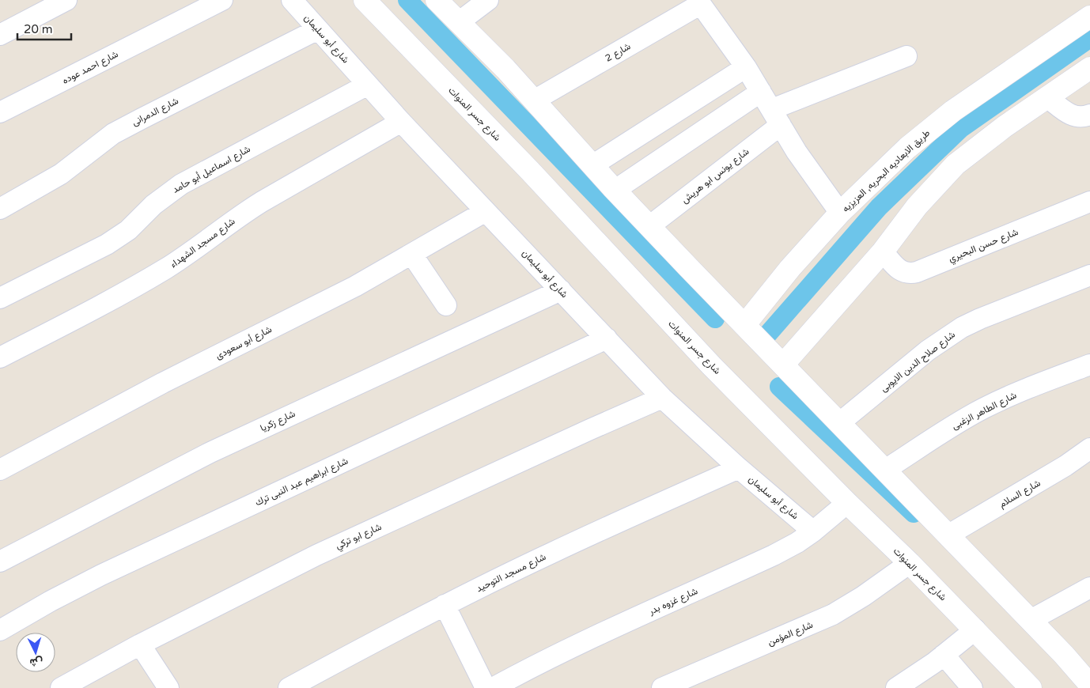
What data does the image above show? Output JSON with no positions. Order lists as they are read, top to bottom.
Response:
{
  "streets": {
    "street": [
      "شارع أبو سليمان",
      "شارع 2",
      "شارع احمد عوده",
      "شارع الدمرانى",
      "شارع جسر المنوات",
      "شارع اسماعيل أبو حامد",
      "طريق الابعاديه البحريه, العزيزيه",
      "شارع يونس ابو هريش",
      "شارع مسجد الشهداء",
      "شارع حسن البحيري",
      "شارع أبو سعودى",
      "شارع صلاح الدين الايوبى",
      "شارع الطاهر الزغبى",
      "شارع زكريا",
      "شارع ابراهيم عبد النبى ترك",
      "شارع السلام",
      "شارع ابو تركي",
      "شارع مسجد التوحيد",
      "شارع غزوه بدر",
      "شارع المؤمن"
    ]
  },
  "crossings": [
    ["شارع أبو سليمان", "شارع الدمرانى"],
    ["شارع أبو سليمان", "شارع اسماعيل أبو حامد"],
    ["شارع أبو سليمان", "شارع مسجد الشهداء"],
    ["شارع أبو سليمان", "شارع أبو سعودى"],
    ["شارع أبو سليمان", "شارع زكريا"],
    ["شارع أبو سليمان", "شارع ابراهيم عبد النبى ترك"],
    ["شارع أبو سليمان", "شارع ابو تركي"],
    ["شارع أبو سليمان", "شارع مسجد التوحيد"],
    ["شارع أبو سليمان", "شارع غزوه بدر"],
    ["شارع جسر المنوات", "شارع غزوه بدر"],
    ["شارع جسر المنوات", "شارع المؤمن"]
  ],
  "scale_bar": "20 m",
  "north": "bottom"
}
